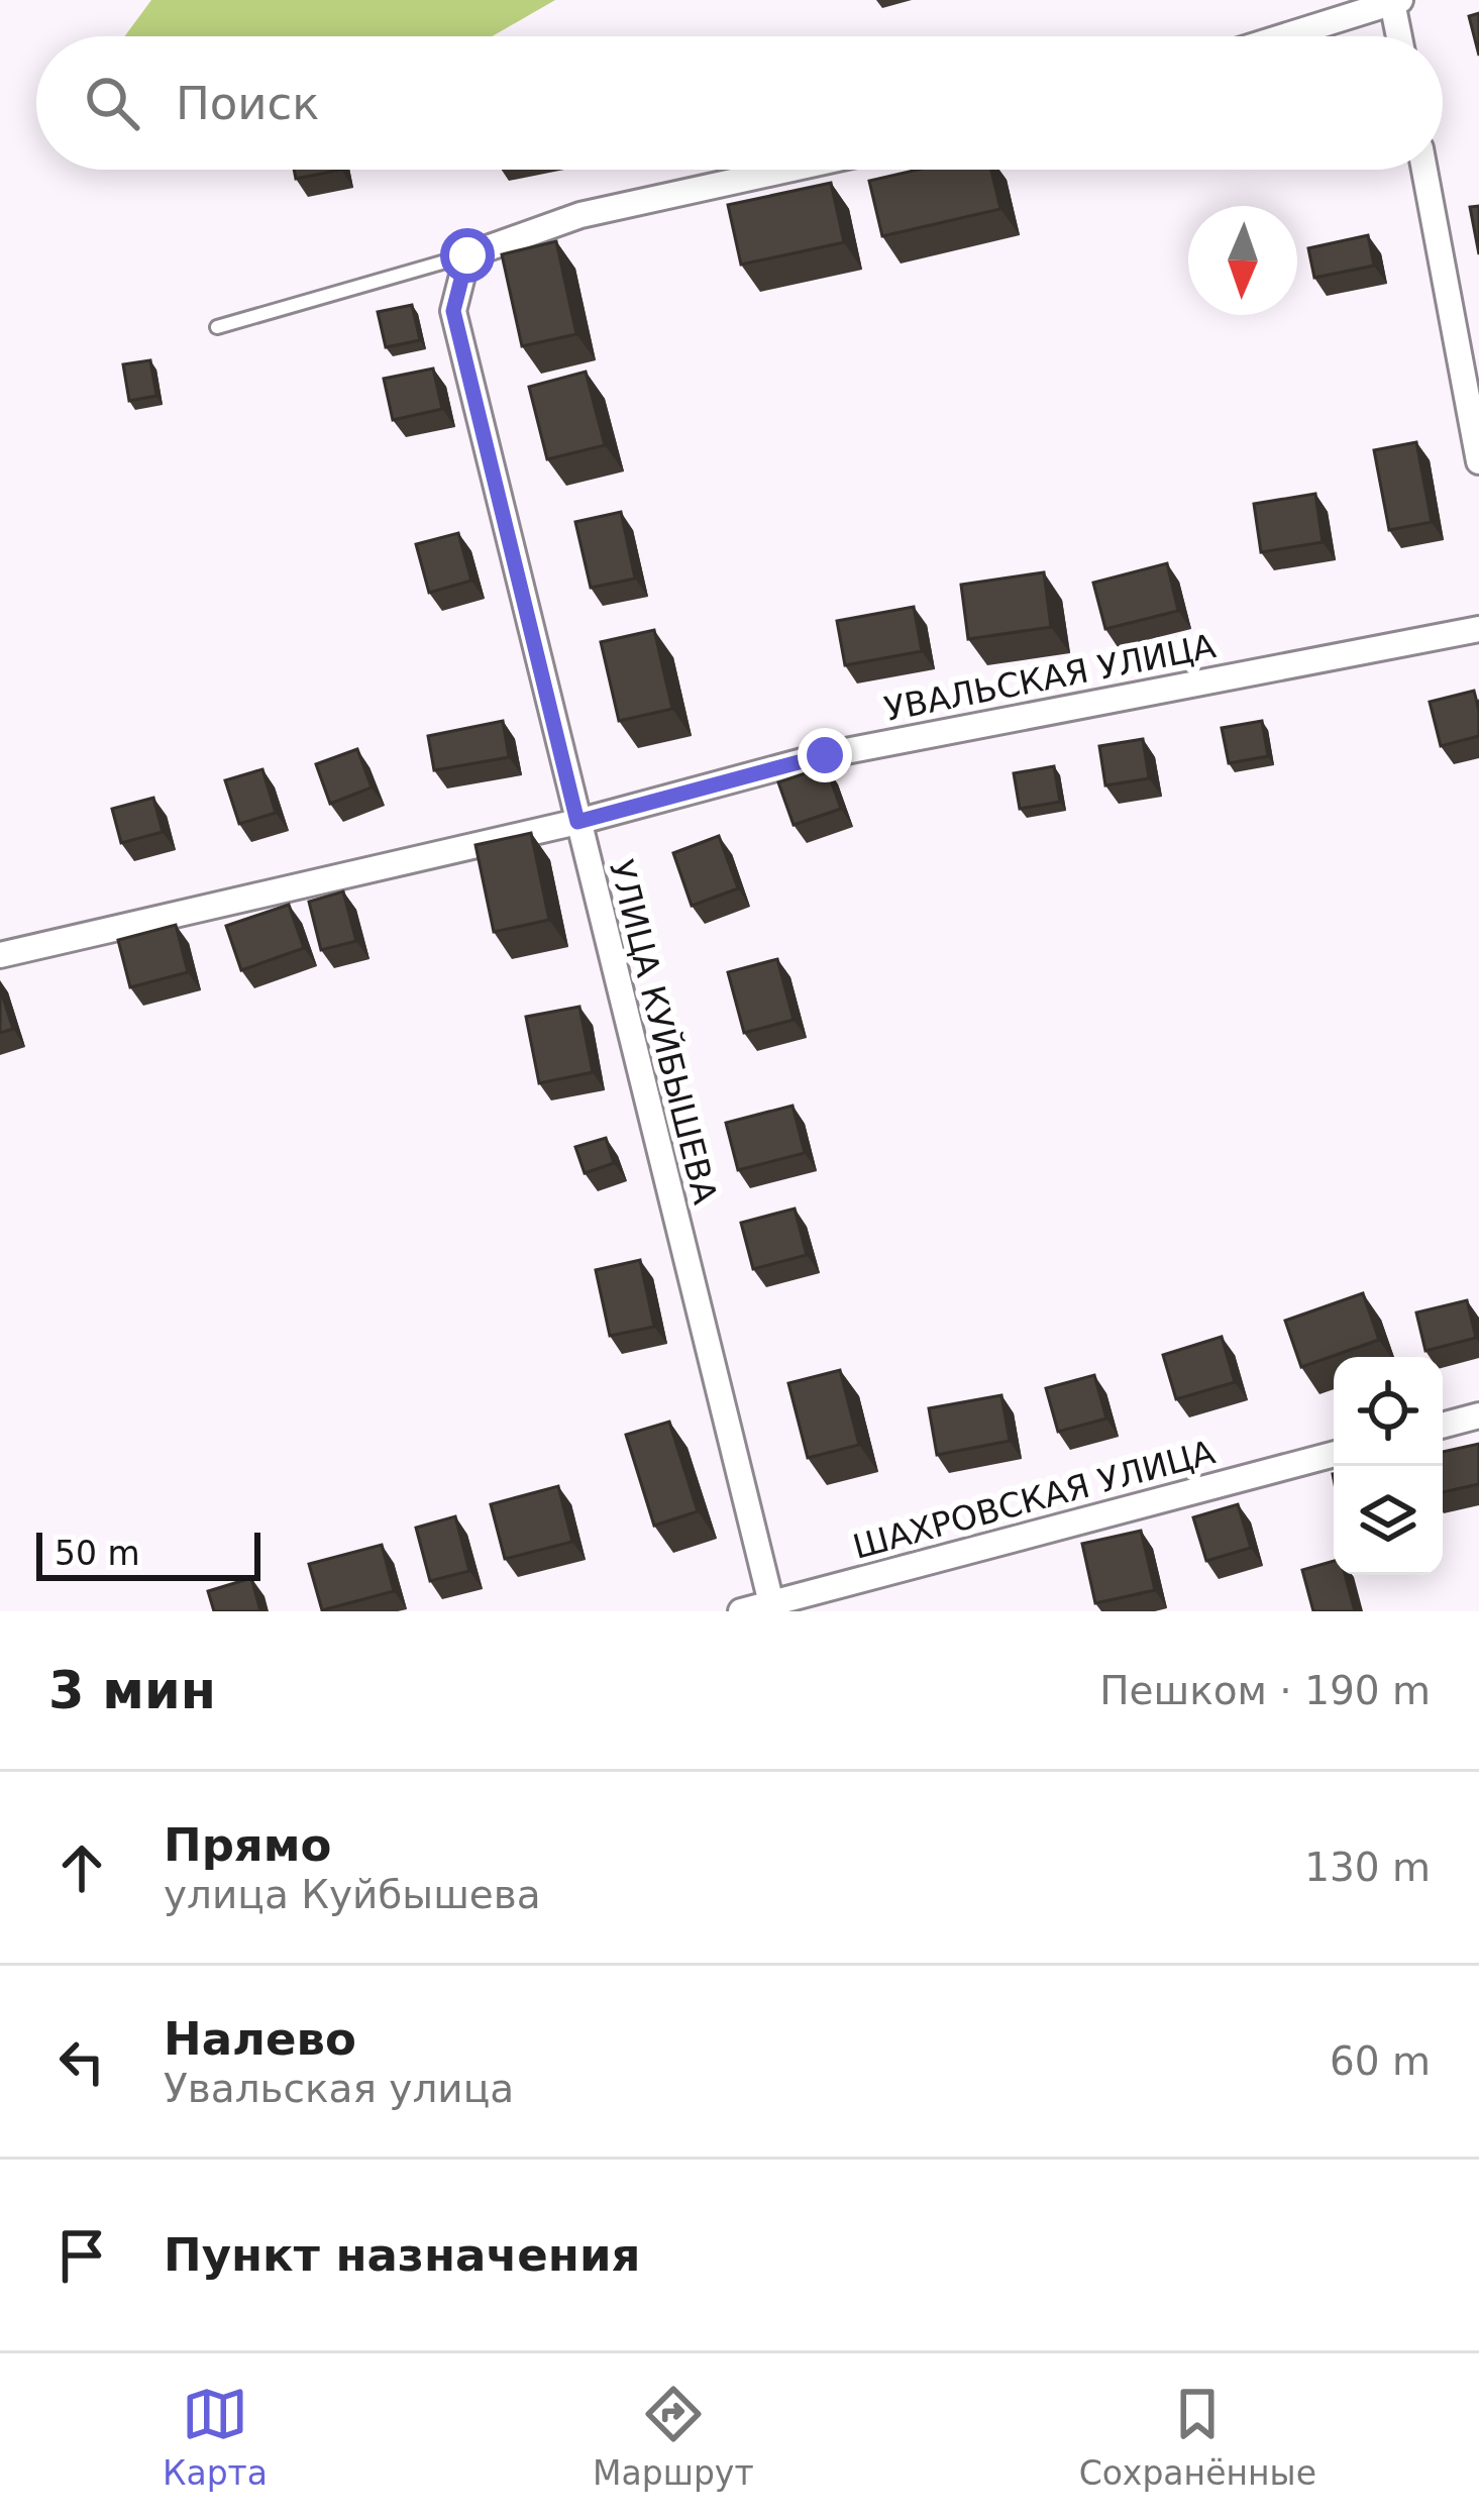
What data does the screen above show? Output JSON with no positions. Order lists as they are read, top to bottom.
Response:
{
  "streets": {
    "street": ["УВАЛЬСКАЯ УЛИЦА", "УЛИЦА КУЙБЫШЕВА", "ШАХРОВСКАЯ УЛИЦА"]
  },
  "crossings": [
    ["УВАЛЬСКАЯ УЛИЦА", "УЛИЦА КУЙБЫШЕВА"],
    ["УЛИЦА КУЙБЫШЕВА", "ШАХРОВСКАЯ УЛИЦА"]
  ],
  "scale_bar": "50 m",
  "north": "bottom",
  "page": {
    "search": "Поиск",
    "scale": "50 m",
    "heading": ["3 мин", "Пешком · 190 m"],
    "list": [
      ["Прямо", "улица Куйбышева", "130 m"],
      ["Налево", "Увальская улица", "60 m"],
      "Пункт назначения"
    ],
    "nav": ["Карта", "Маршрут", "Сохранённые"]
  }
}
